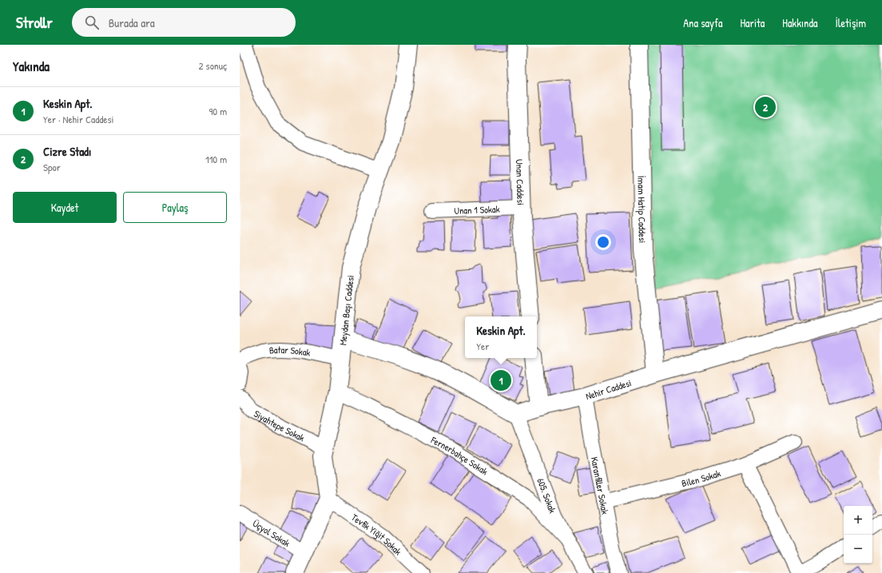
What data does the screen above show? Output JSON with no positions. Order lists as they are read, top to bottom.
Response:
{
  "streets": {
    "street": [
      "Unan Caddesi",
      "Unan 1 Sokak",
      "İmam Hatip Caddesi",
      "Meydan Başı Caddesi",
      "Batar Sokak",
      "Nehir Caddesi",
      "Siyahtepe Sokak",
      "Fernerbahçe Sokak",
      "Bilen Sokak",
      "Karanfiller Sokak",
      "605. Sokak",
      "Üçyol Sokak",
      "Tevfik Yiğit Sokak"
    ]
  },
  "crossings": [
    ["Unan Caddesi", "Unan 1 Sokak"],
    ["İmam Hatip Caddesi", "Nehir Caddesi"],
    ["Meydan Başı Caddesi", "Batar Sokak"],
    ["Meydan Başı Caddesi", "Siyahtepe Sokak"],
    ["Meydan Başı Caddesi", "Fernerbahçe Sokak"],
    ["Meydan Başı Caddesi", "Tevfik Yiğit Sokak"],
    ["Nehir Caddesi", "Karanfiller Sokak"],
    ["Nehir Caddesi", "605. Sokak"],
    ["Fernerbahçe Sokak", "605. Sokak"],
    ["Bilen Sokak", "Karanfiller Sokak"]
  ],
  "page": {
    "header": "Strollr",
    "search": "Burada ara",
    "nav": [
      "Ana sayfa",
      "Harita",
      "Hakkında",
      "İletişim"
    ],
    "heading": ["Yakında", "2 sonuç"],
    "list": [
      {
        "mark": "1",
        "name": "Keskin Apt.",
        "note": "Yer · Nehir Caddesi",
        "value": "90 m"
      },
      {
        "mark": "2",
        "name": "Cizre Stadı",
        "note": "Spor",
        "value": "110 m"
      }
    ],
    "pins": ["2", "1"],
    "buttons": ["Kaydet", "Paylaş"],
    "popup": ["Keskin Apt.", "Yer"],
    "map_buttons": ["+", "−"]
  }
}
